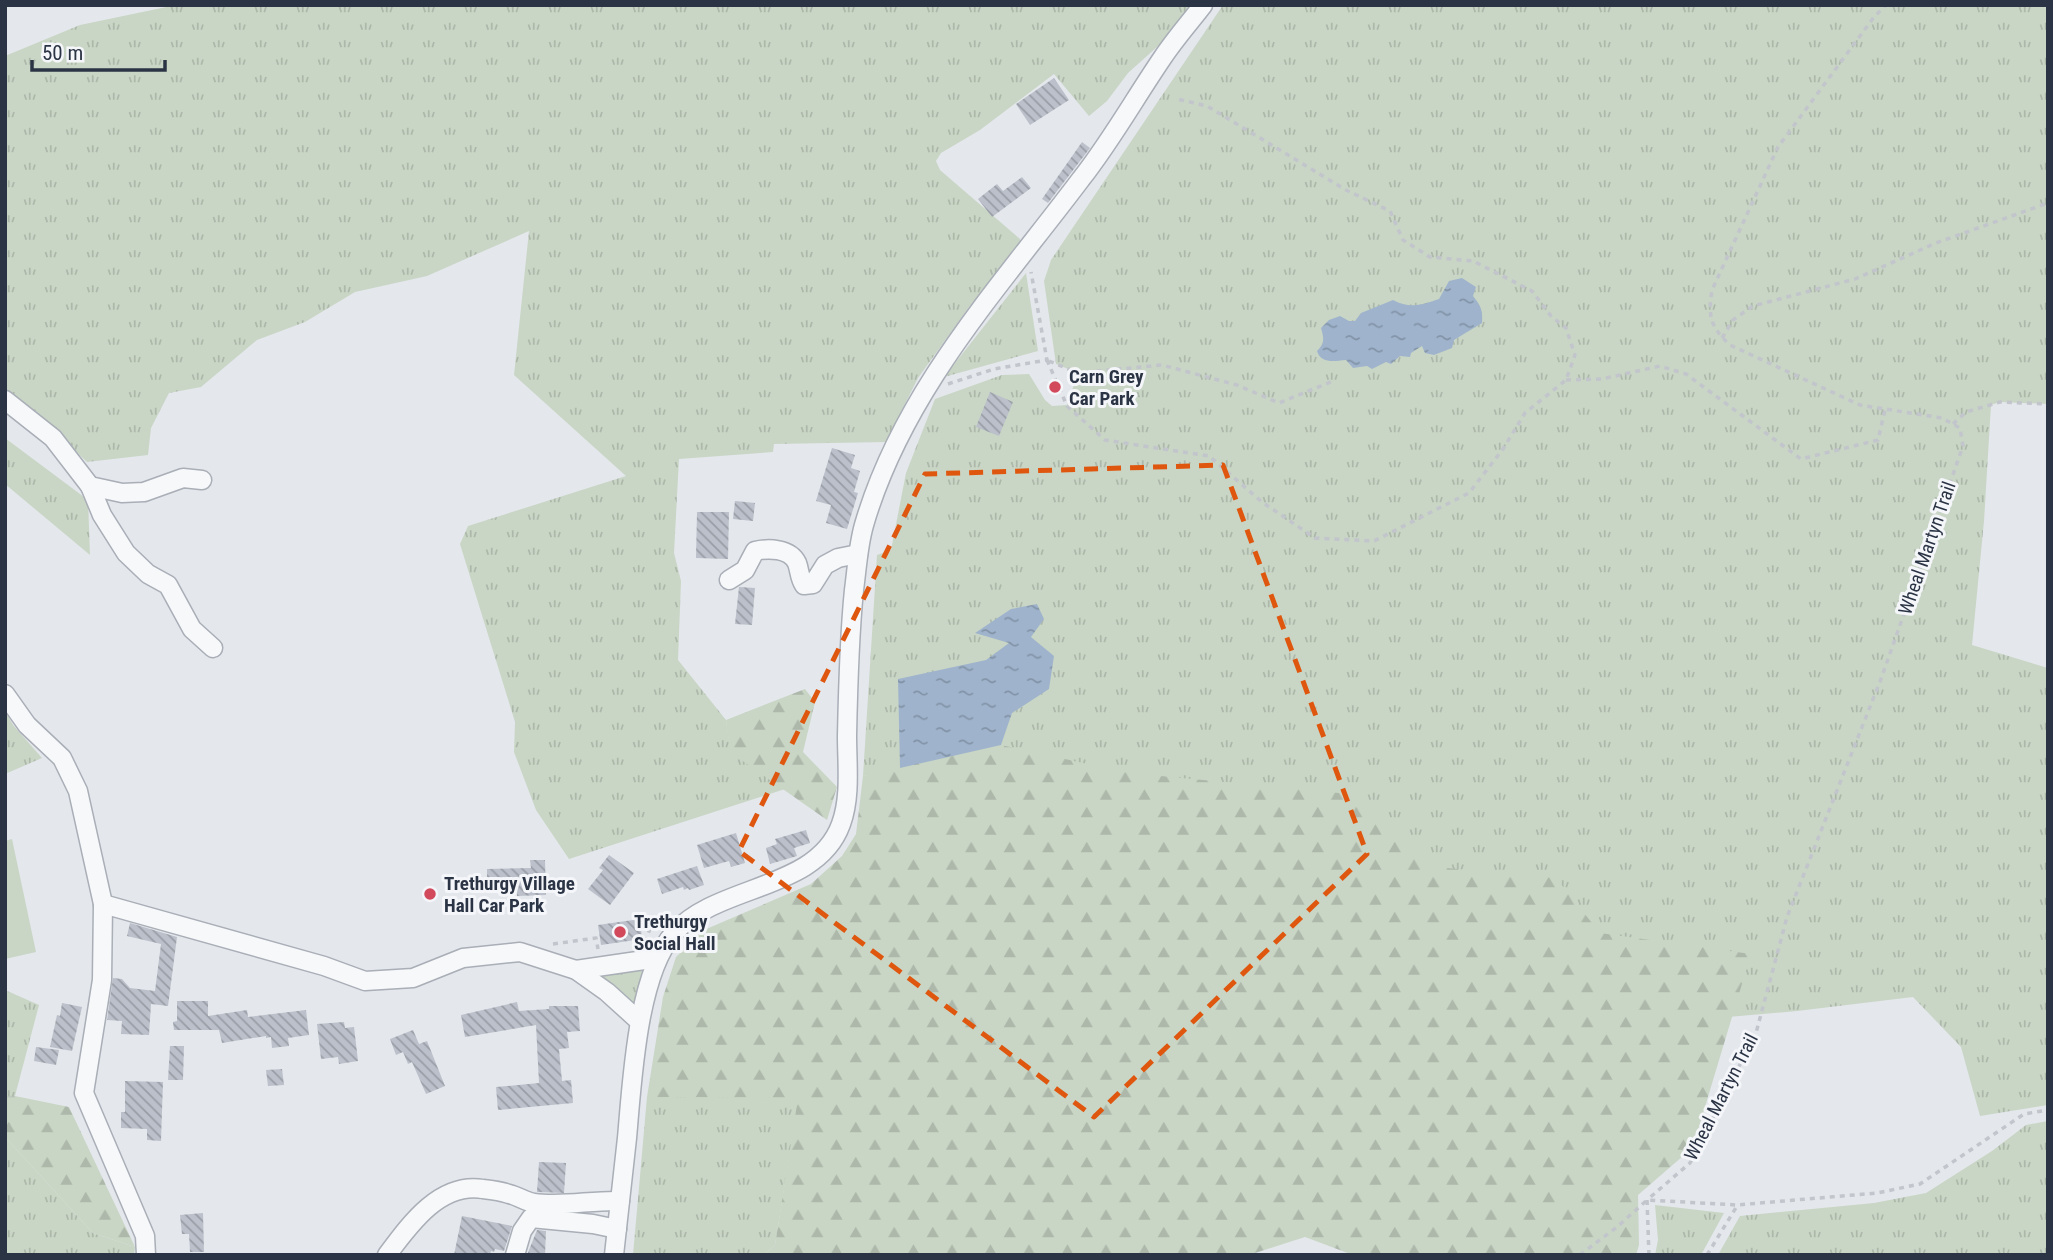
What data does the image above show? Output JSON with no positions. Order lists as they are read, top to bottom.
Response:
{
  "streets": {
    "path": ["Wheal Martyn Trail"]
  },
  "places": ["Carn Grey Car Park", "Trethurgy Village Hall Car Park", "Trethurgy Social Hall"],
  "scale_bar": "50 m"
}
